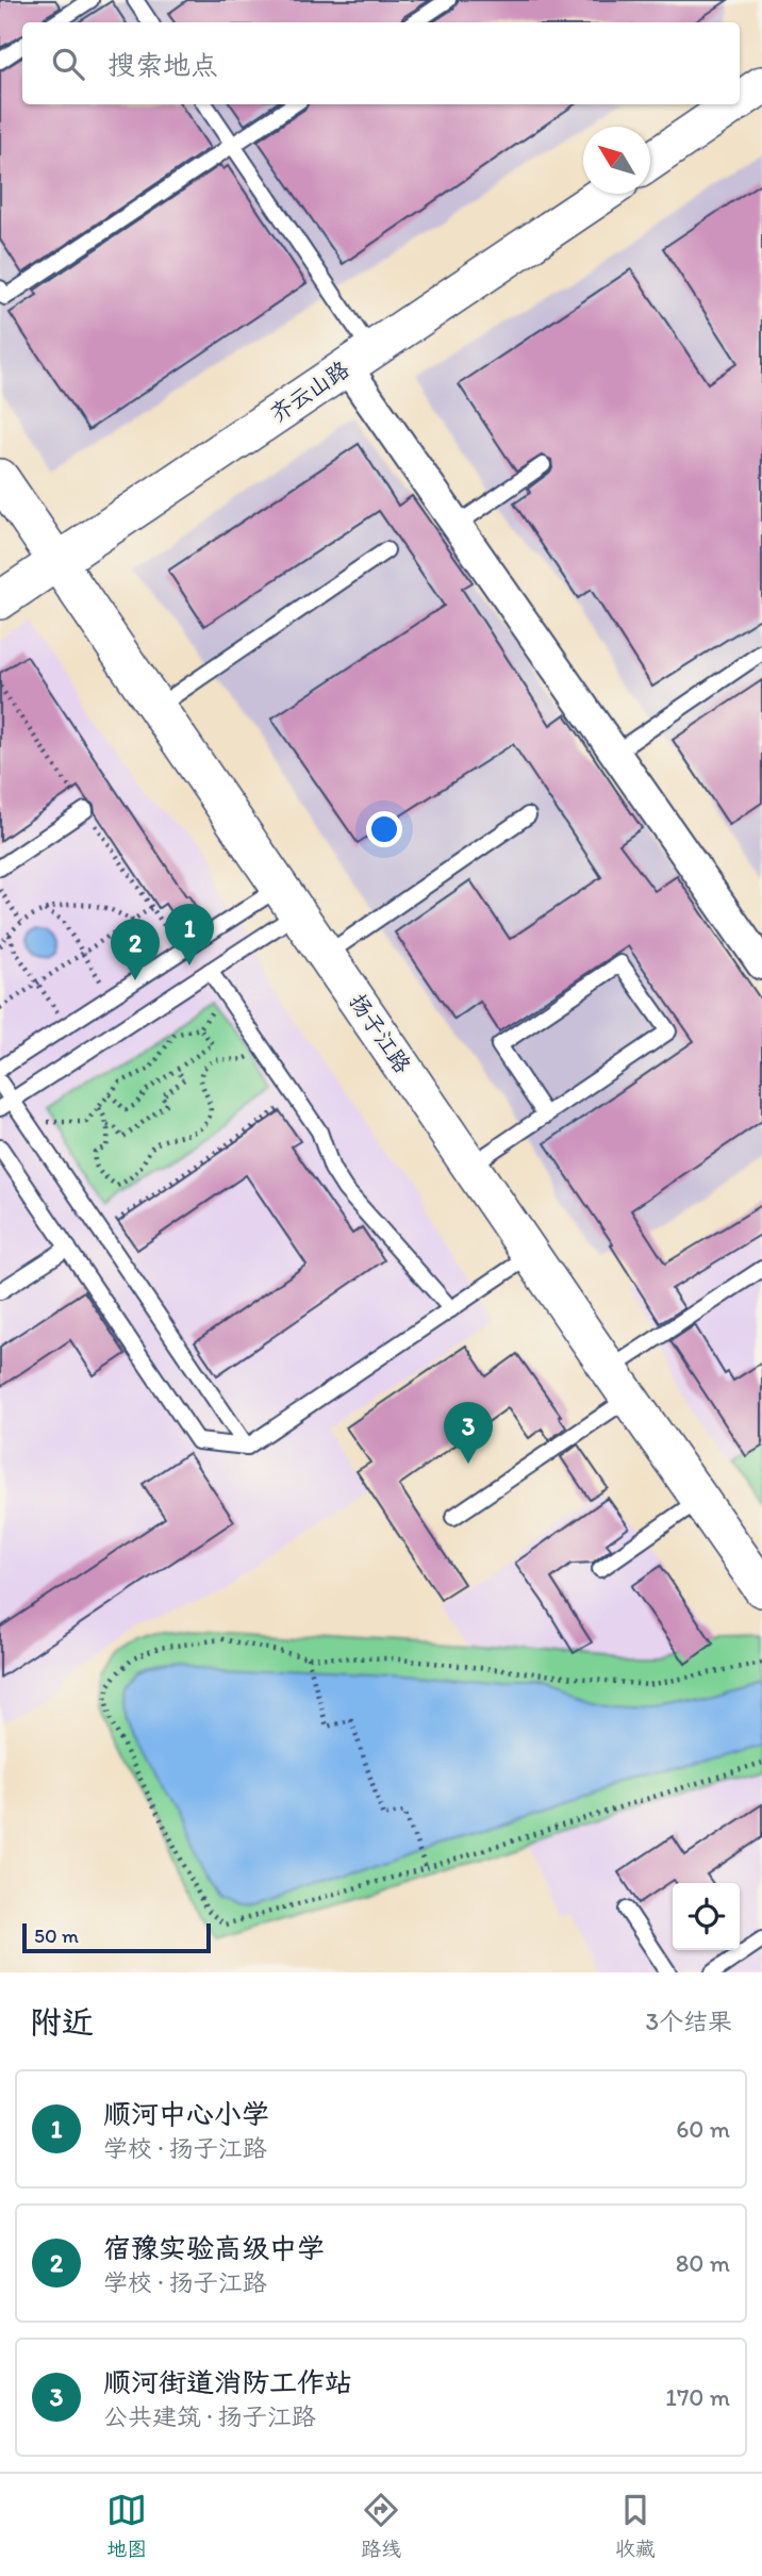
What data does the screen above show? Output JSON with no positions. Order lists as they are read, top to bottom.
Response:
{
  "streets": {
    "street": ["齐云山路", "扬子江路"]
  },
  "crossings": [
    ["齐云山路", "扬子江路"]
  ],
  "scale_bar": "50 m",
  "north": "top left",
  "page": {
    "search": "搜索地点",
    "pins": ["1", "2", "3"],
    "scale": "50 m",
    "heading": ["附近", "3个结果"],
    "list": [
      {
        "mark": "1",
        "name": "顺河中心小学",
        "note": "学校 · 扬子江路",
        "value": "60 m"
      },
      {
        "mark": "2",
        "name": "宿豫实验高级中学",
        "note": "学校 · 扬子江路",
        "value": "80 m"
      },
      {
        "mark": "3",
        "name": "顺河街道消防工作站",
        "note": "公共建筑 · 扬子江路",
        "value": "170 m"
      }
    ],
    "nav": ["地图", "路线", "收藏"]
  }
}
